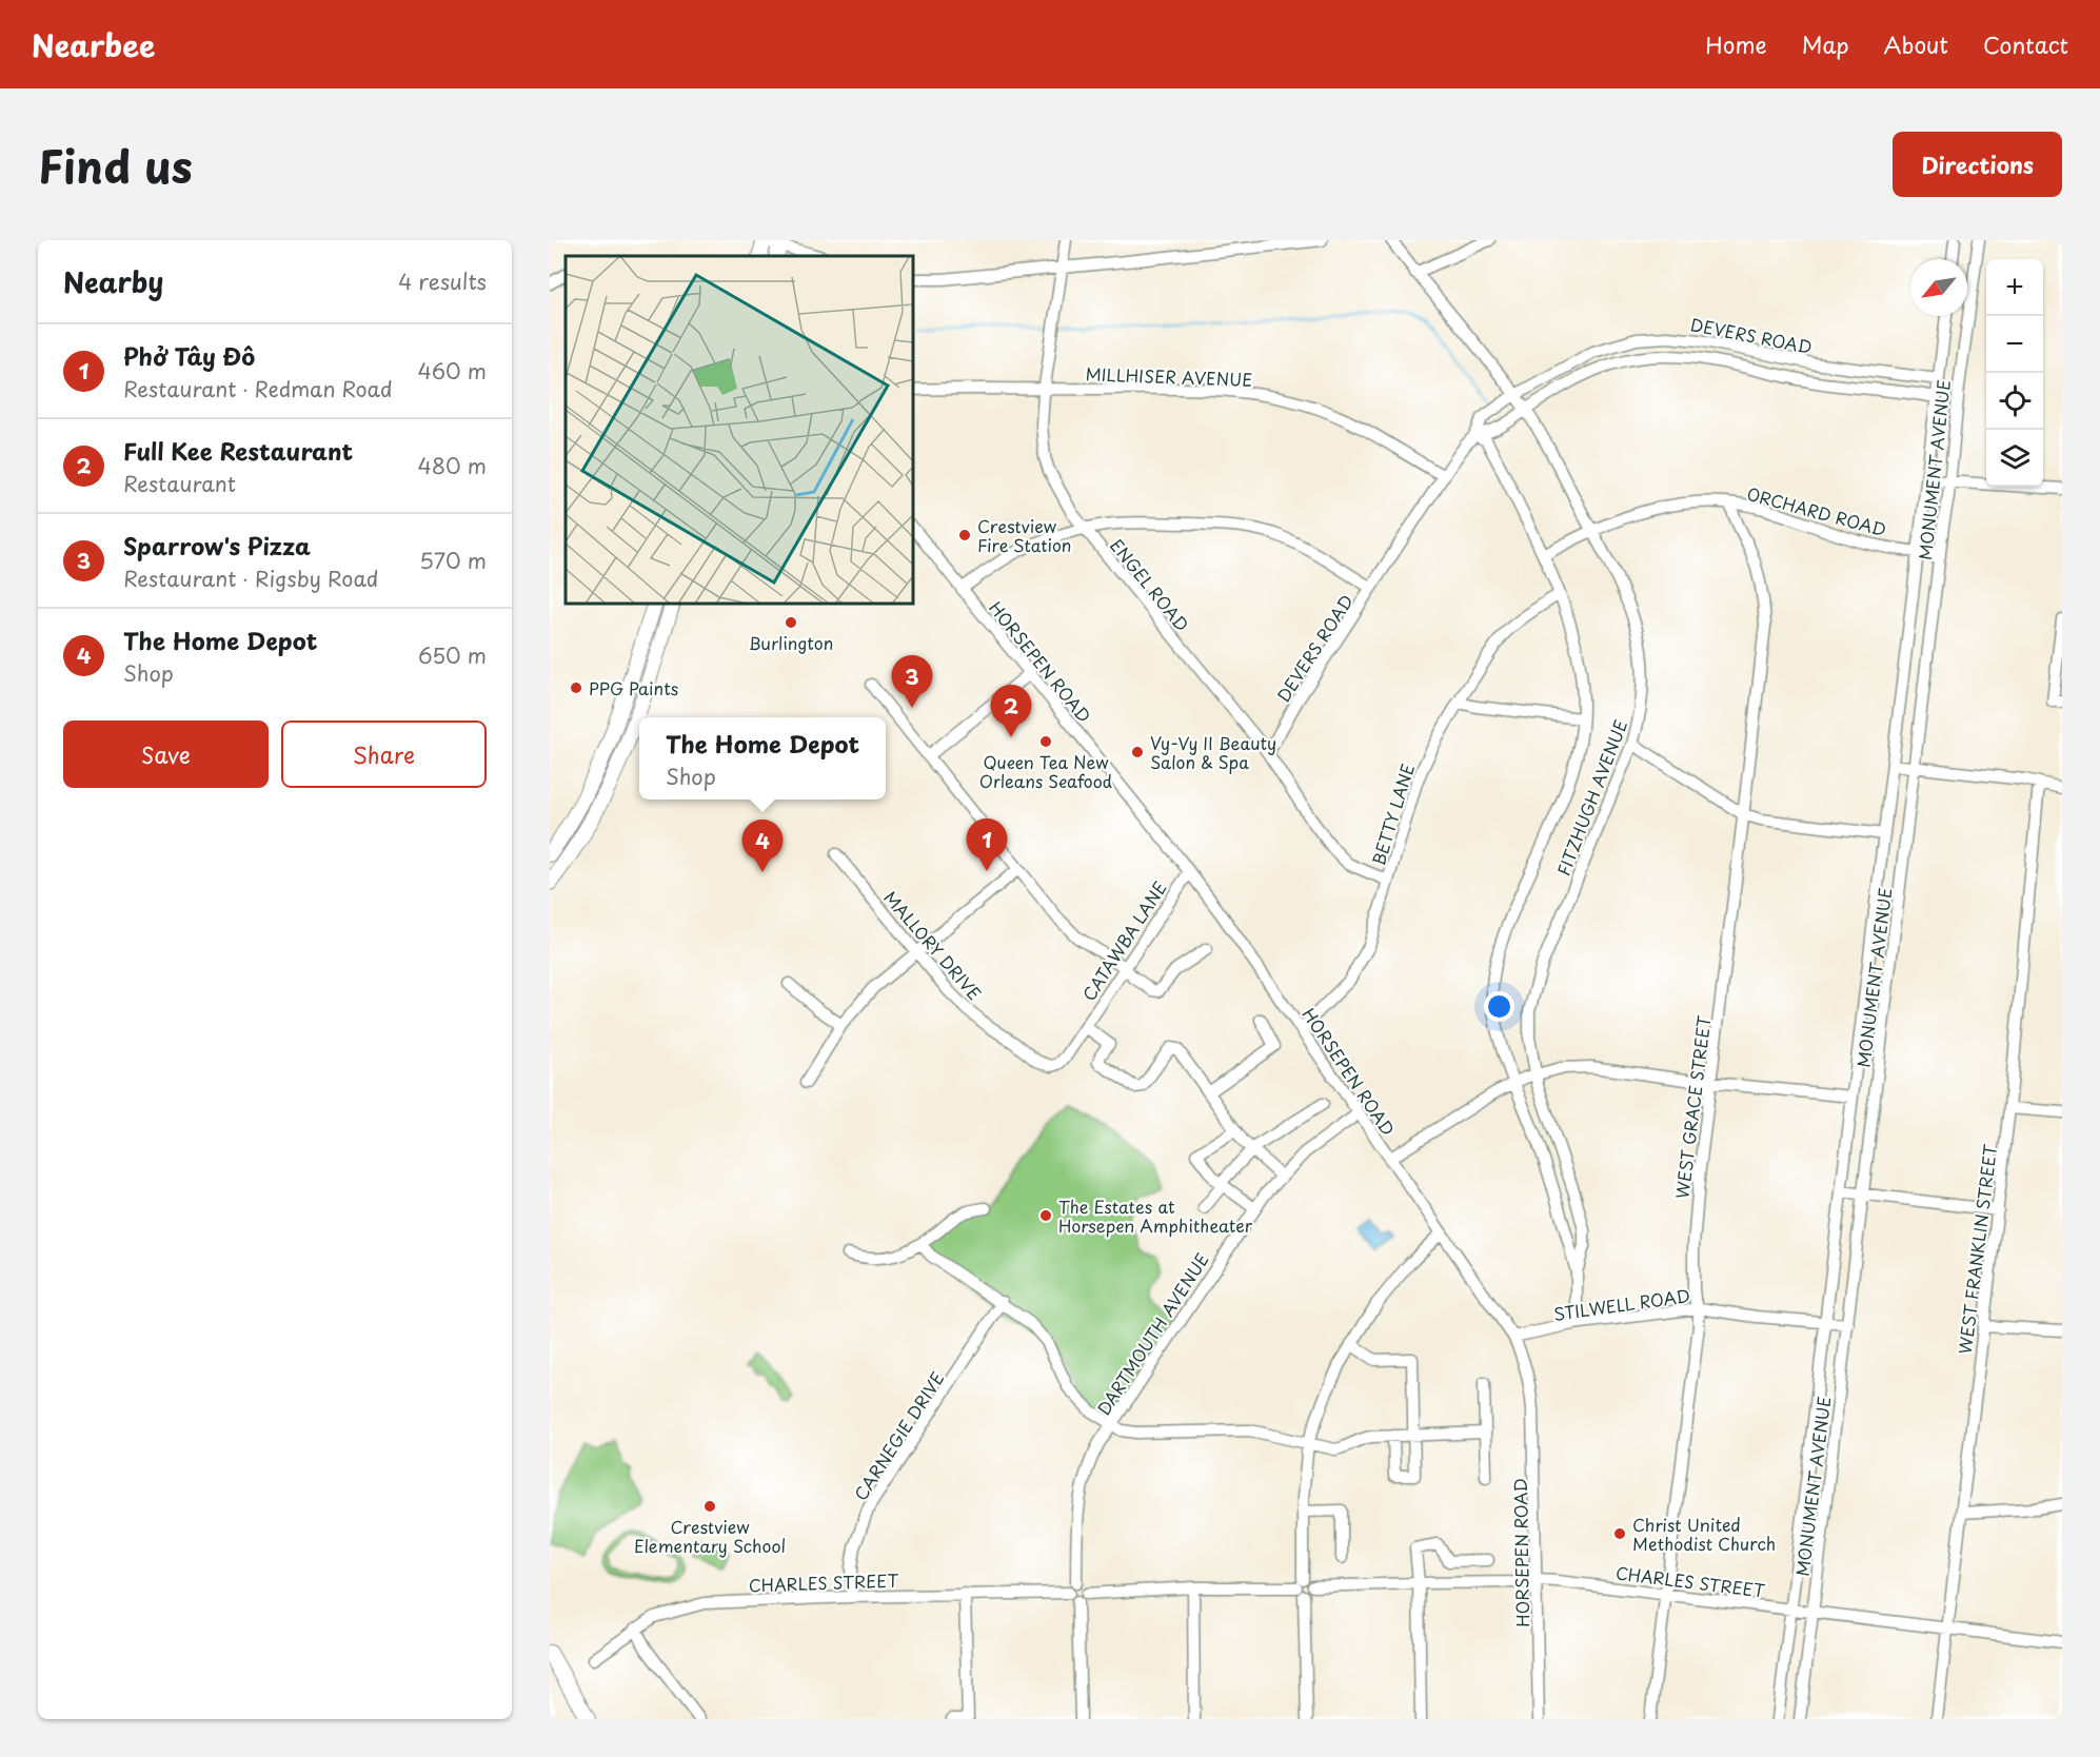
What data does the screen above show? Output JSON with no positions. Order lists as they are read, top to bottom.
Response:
{
  "streets": {
    "street": [
      "DEVERS ROAD",
      "MILLHISER AVENUE",
      "MONUMENT AVENUE",
      "ORCHARD ROAD",
      "ENGEL ROAD",
      "HORSEPEN ROAD",
      "FITZHUGH AVENUE",
      "BETTY LANE",
      "CATAWBA LANE",
      "MALLORY DRIVE",
      "WEST GRACE STREET",
      "WEST FRANKLIN STREET",
      "STILWELL ROAD",
      "DARTMOUTH AVENUE",
      "CARNEGIE DRIVE",
      "CHARLES STREET"
    ]
  },
  "crossings": [
    ["DEVERS ROAD", "MILLHISER AVENUE"],
    ["DEVERS ROAD", "MONUMENT AVENUE"],
    ["DEVERS ROAD", "ENGEL ROAD"],
    ["DEVERS ROAD", "FITZHUGH AVENUE"],
    ["MILLHISER AVENUE", "ENGEL ROAD"],
    ["MONUMENT AVENUE", "ORCHARD ROAD"],
    ["MONUMENT AVENUE", "STILWELL ROAD"],
    ["MONUMENT AVENUE", "CHARLES STREET"],
    ["ORCHARD ROAD", "FITZHUGH AVENUE"],
    ["ORCHARD ROAD", "WEST GRACE STREET"],
    ["ENGEL ROAD", "BETTY LANE"],
    ["HORSEPEN ROAD", "BETTY LANE"],
    ["HORSEPEN ROAD", "CATAWBA LANE"],
    ["HORSEPEN ROAD", "STILWELL ROAD"],
    ["HORSEPEN ROAD", "DARTMOUTH AVENUE"],
    ["HORSEPEN ROAD", "CHARLES STREET"],
    ["FITZHUGH AVENUE", "BETTY LANE"],
    ["FITZHUGH AVENUE", "STILWELL ROAD"],
    ["CATAWBA LANE", "MALLORY DRIVE"],
    ["WEST GRACE STREET", "STILWELL ROAD"],
    ["WEST GRACE STREET", "CHARLES STREET"],
    ["WEST FRANKLIN STREET", "CHARLES STREET"],
    ["DARTMOUTH AVENUE", "CHARLES STREET"],
    ["CARNEGIE DRIVE", "CHARLES STREET"]
  ],
  "places": [
    "Crestview Fire Station",
    "Burlington",
    "PPG Paints",
    "Queen Tea New Orleans Seafood",
    "Vy-Vy II Beauty Salon & Spa",
    "The Estates at Horsepen Amphitheater",
    "Crestview Elementary School",
    "Christ United Methodist Church"
  ],
  "north": "bottom left",
  "page": {
    "header": "Nearbee",
    "nav": [
      "Home",
      "Map",
      "About",
      "Contact"
    ],
    "title": "Find us",
    "buttons": [
      "Directions",
      ["Save", "Share"]
    ],
    "heading": ["Nearby", "4 results"],
    "map_buttons": ["+", "−"],
    "list": [
      {
        "mark": "1",
        "name": "Phở Tây Đô",
        "note": "Restaurant · Redman Road",
        "value": "460 m"
      },
      {
        "mark": "2",
        "name": "Full Kee Restaurant",
        "note": "Restaurant",
        "value": "480 m"
      },
      {
        "mark": "3",
        "name": "Sparrow's Pizza",
        "note": "Restaurant · Rigsby Road",
        "value": "570 m"
      },
      {
        "mark": "4",
        "name": "The Home Depot",
        "note": "Shop",
        "value": "650 m"
      }
    ],
    "pins": [
      "3",
      "2",
      "1",
      "4"
    ],
    "popup": ["The Home Depot", "Shop"]
  }
}
